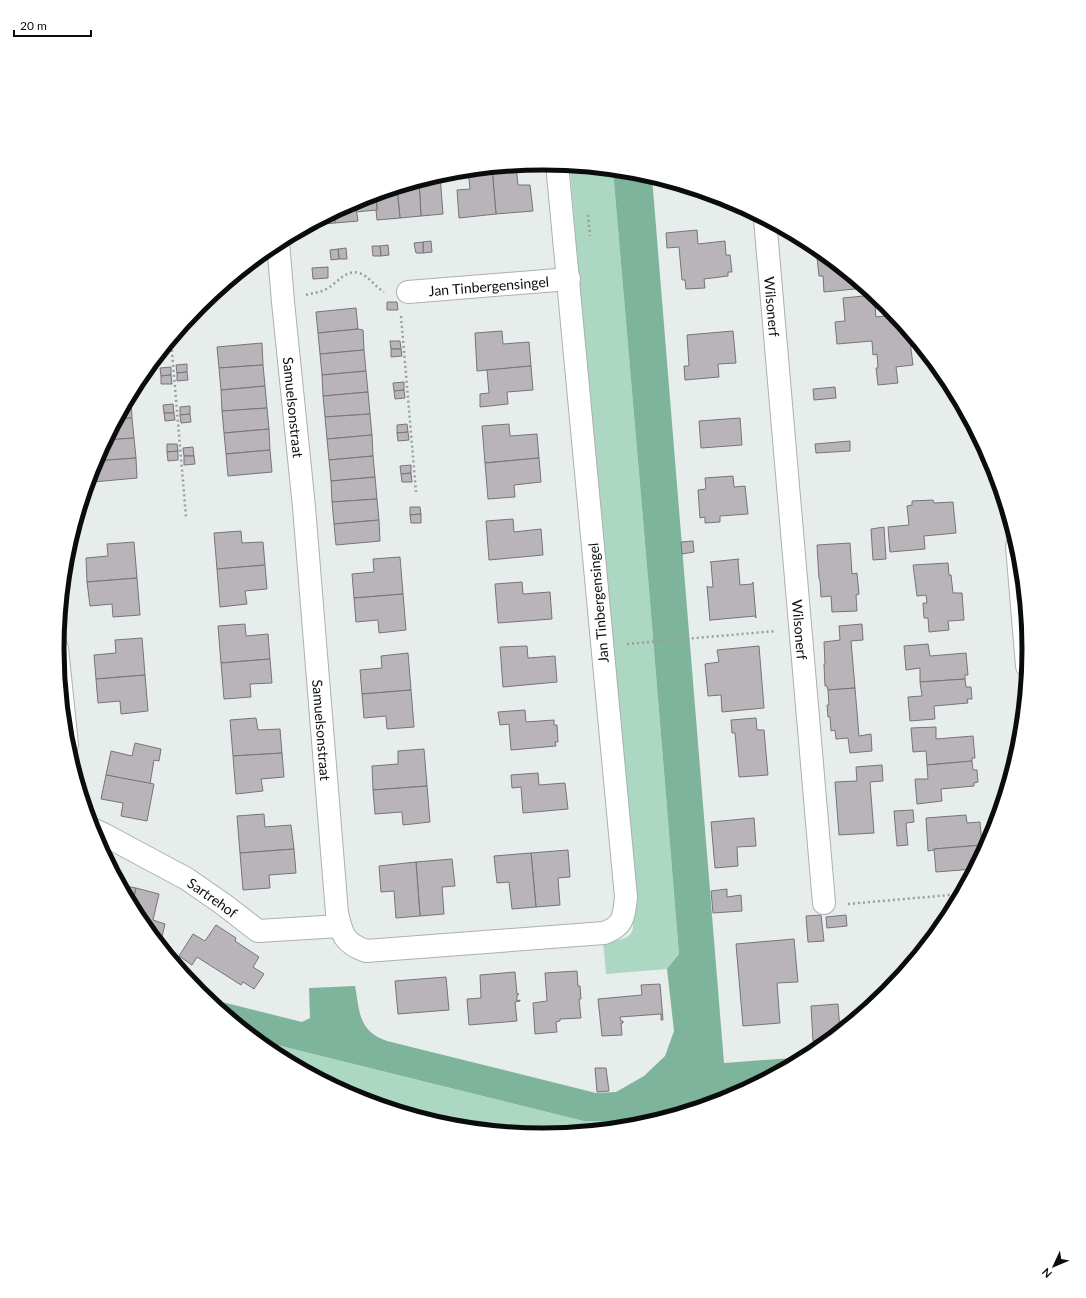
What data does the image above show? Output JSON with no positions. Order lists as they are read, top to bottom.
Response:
{
  "streets": {
    "street": [
      "Jan Tinbergensingel",
      "Wilsonerf",
      "Samuelsonstraat",
      "Sartrehof"
    ]
  },
  "crossings": [
    ["Jan Tinbergensingel", "Samuelsonstraat"],
    ["Samuelsonstraat", "Sartrehof"]
  ],
  "scale_bar": "20 m",
  "north": "bottom left"
}
